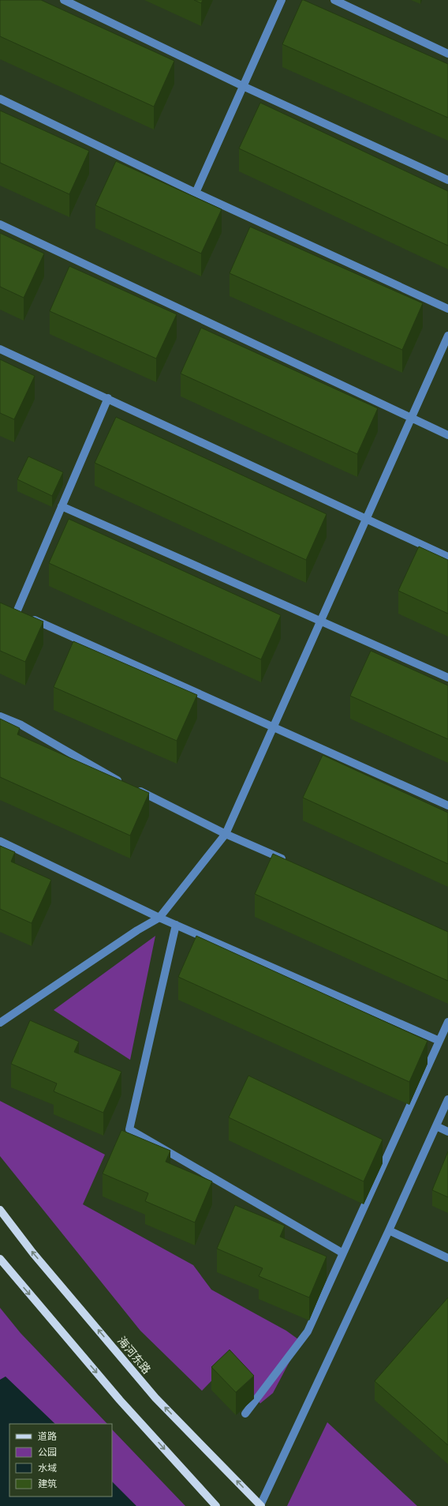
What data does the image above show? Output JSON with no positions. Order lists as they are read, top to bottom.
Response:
{
  "streets": {
    "main road": ["海河东路"]
  },
  "legend": [
    "道路",
    "公园",
    "水域",
    "建筑"
  ]
}
